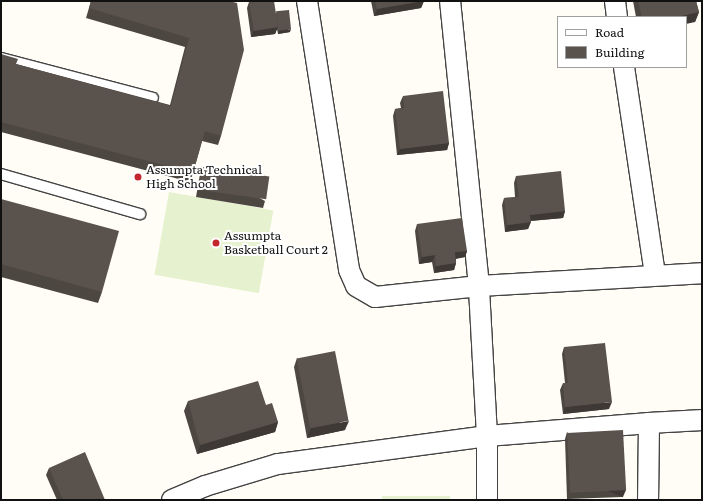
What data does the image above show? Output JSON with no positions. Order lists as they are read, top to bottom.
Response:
{
  "places": ["Assumpta Technical High School", "Assumpta Basketball Court 2"],
  "legend": ["Road", "Building"]
}
